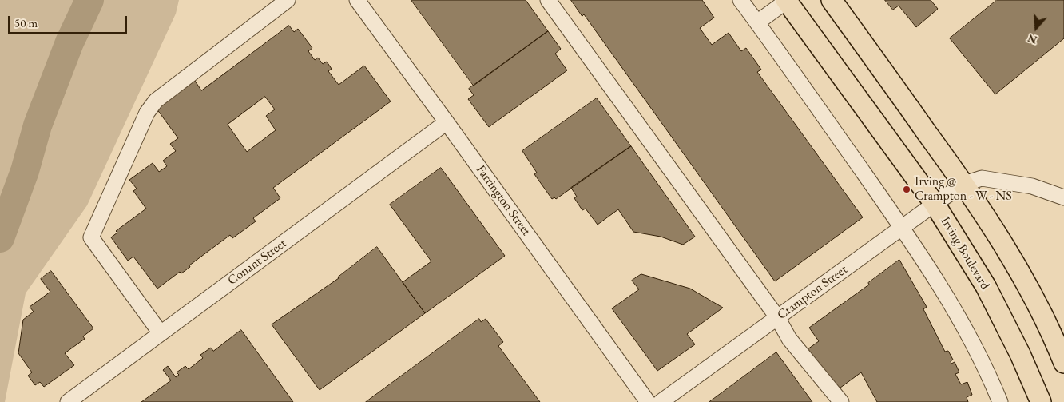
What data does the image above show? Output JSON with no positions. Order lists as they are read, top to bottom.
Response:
{
  "streets": {
    "main road": ["Irving Boulevard"],
    "street": ["Farrington Street", "Conant Street", "Crampton Street"]
  },
  "crossings": [
    ["Farrington Street", "Conant Street"],
    ["Irving Boulevard", "Crampton Street"]
  ],
  "places": ["Irving @ Crampton - W - NS"],
  "scale_bar": "50 m",
  "north": "bottom"
}
